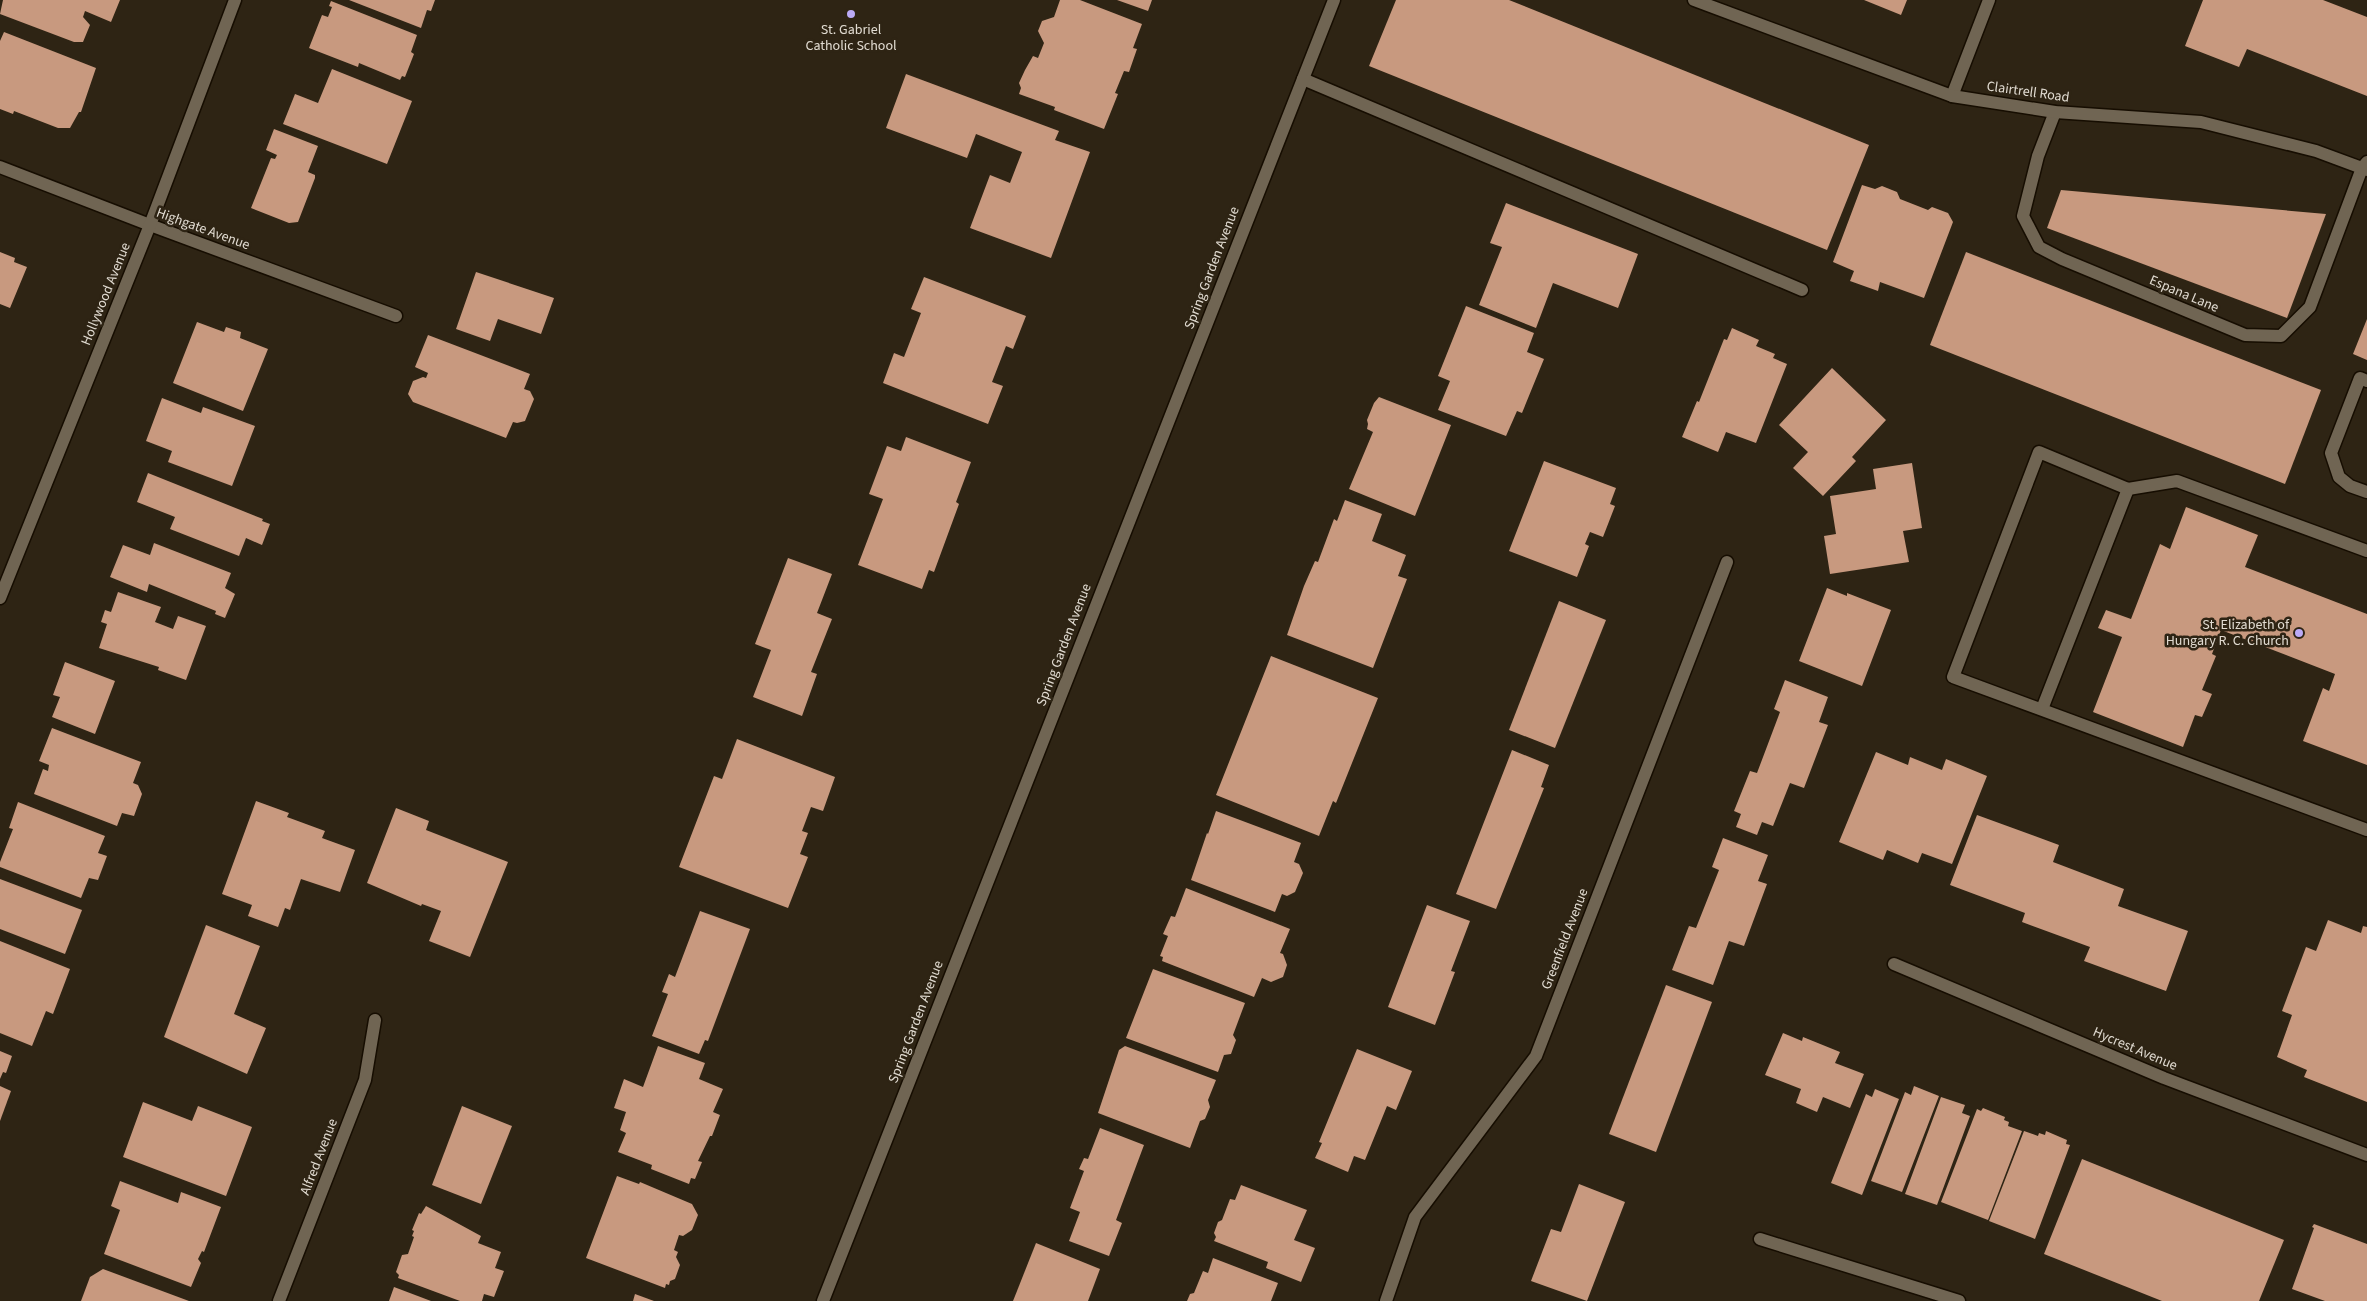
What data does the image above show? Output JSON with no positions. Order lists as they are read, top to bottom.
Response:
{
  "streets": {
    "street": [
      "Clairtrell Road",
      "Highgate Avenue",
      "Spring Garden Avenue",
      "Hollywood Avenue",
      "Espana Lane",
      "Greenfield Avenue",
      "Hycrest Avenue",
      "Alfred Avenue"
    ]
  },
  "crossings": [
    ["Clairtrell Road", "Espana Lane"],
    ["Highgate Avenue", "Hollywood Avenue"]
  ],
  "places": ["St. Gabriel Catholic School", "St. Elizabeth of Hungary R. C. Church"]
}
